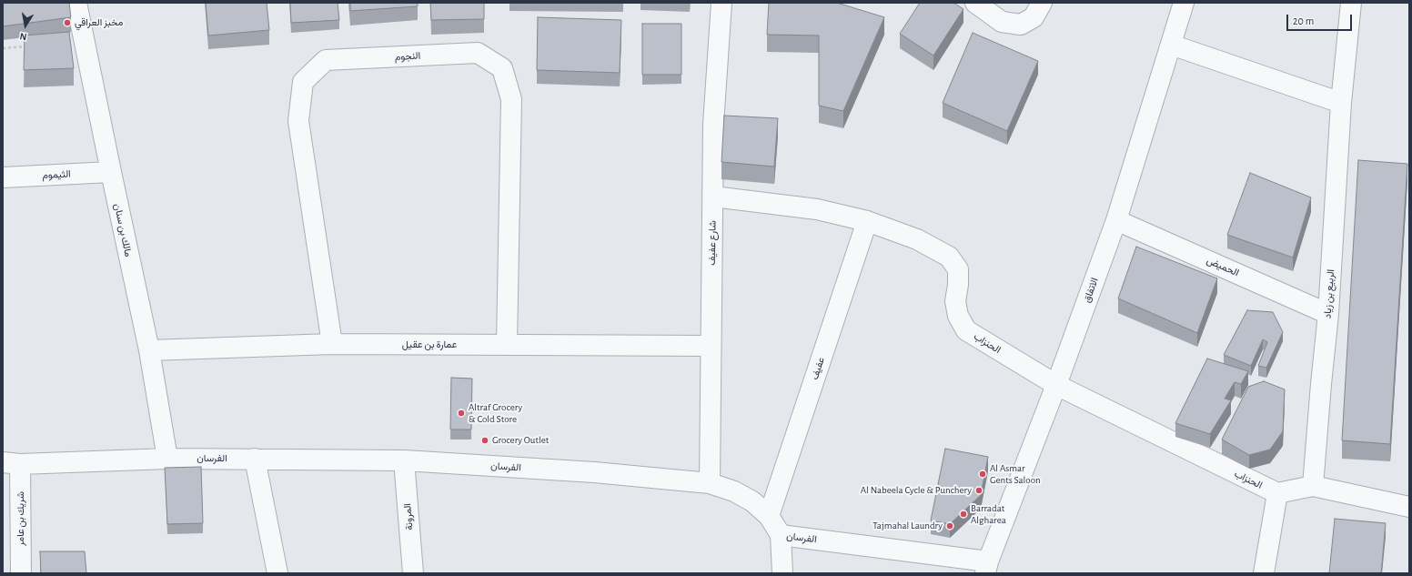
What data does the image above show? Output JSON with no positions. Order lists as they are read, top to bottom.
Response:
{
  "streets": {
    "street": [
      "النجوم",
      "الثيموم",
      "مالك بن سنان",
      "شارع عفيف",
      "الحميض",
      "الاتفاق",
      "الربيع بن زياد",
      "الحنزاب",
      "عمارة بن عقيل",
      "عفيف",
      "الفرسان",
      "المرونة",
      "شريك بن عامر"
    ]
  },
  "crossings": [
    ["النجوم", "عمارة بن عقيل"],
    ["الثيموم", "مالك بن سنان"],
    ["مالك بن سنان", "عمارة بن عقيل"],
    ["مالك بن سنان", "الفرسان"],
    ["شارع عفيف", "الحنزاب"],
    ["شارع عفيف", "عمارة بن عقيل"],
    ["شارع عفيف", "الفرسان"],
    ["الحميض", "الاتفاق"],
    ["الحميض", "الربيع بن زياد"],
    ["الاتفاق", "الحنزاب"],
    ["الاتفاق", "الفرسان"],
    ["الحنزاب", "عفيف"],
    ["عفيف", "الفرسان"],
    ["الفرسان", "المرونة"],
    ["الفرسان", "شريك بن عامر"]
  ],
  "places": [
    "مخبز العراقي",
    "Altraf Grocery & Cold Store",
    "Grocery Outlet",
    "Al Asmar Gents Saloon",
    "Al Nabeela Cycle & Punchery",
    "Barradat Algharea",
    "Tajmahal Laundry"
  ],
  "scale_bar": "20 m",
  "north": "bottom"
}
